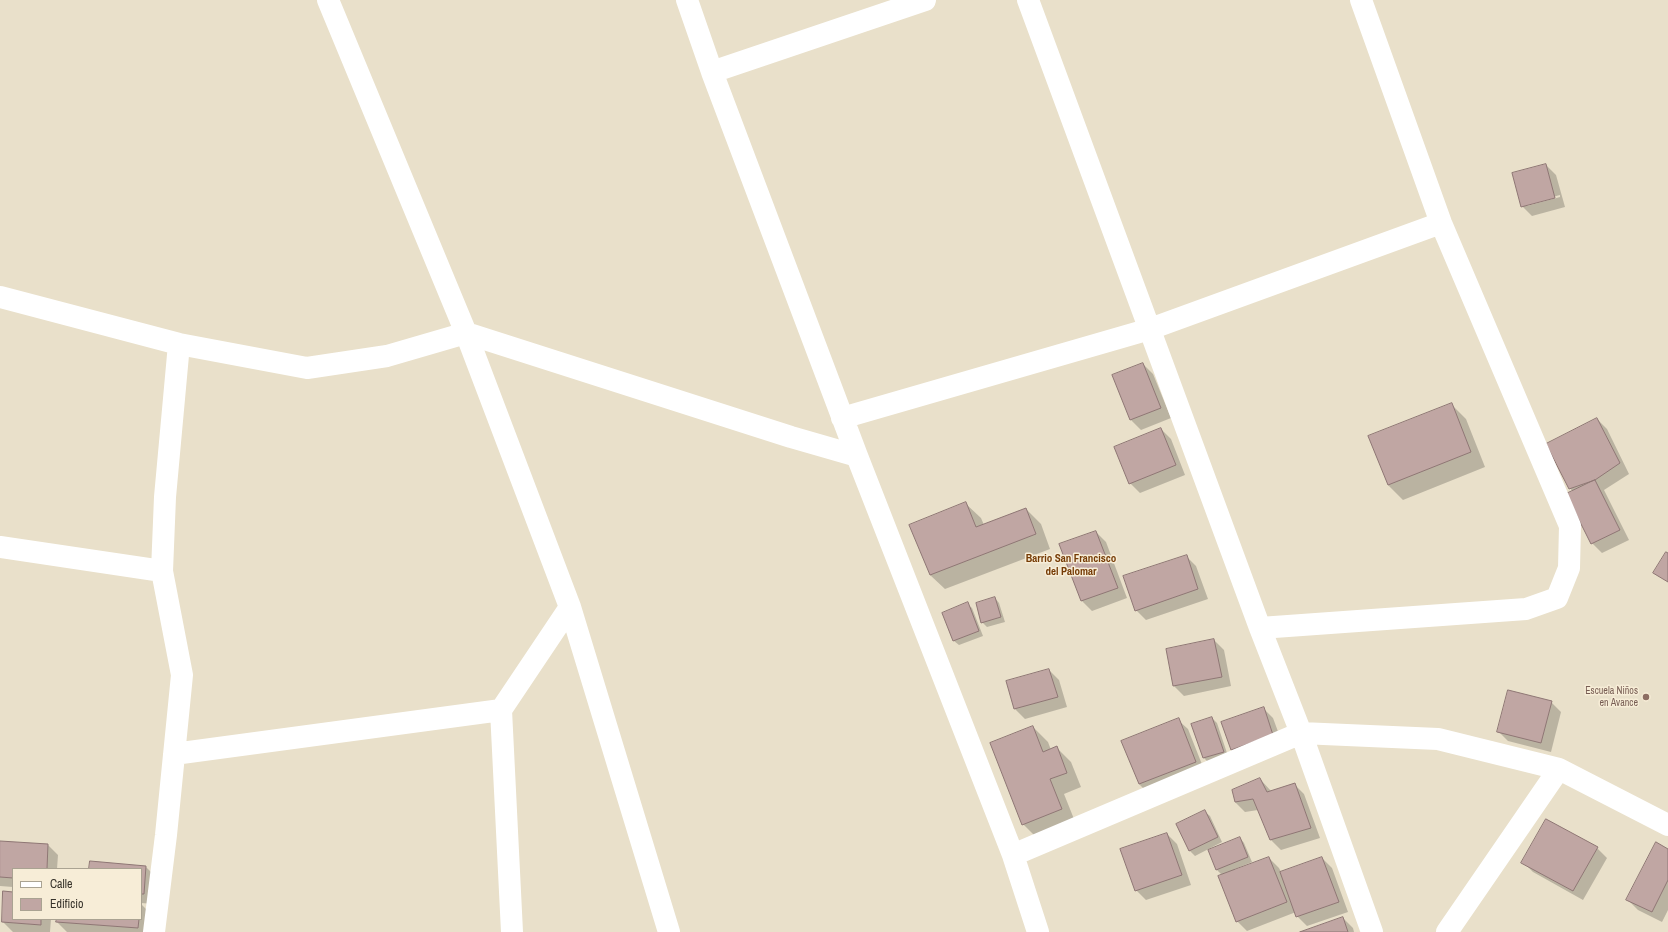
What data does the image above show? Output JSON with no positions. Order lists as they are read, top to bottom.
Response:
{
  "districts": ["Barrio San Francisco del Palomar"],
  "places": ["Escuela Niños en Avance"],
  "legend": ["Calle", "Edificio"]
}
